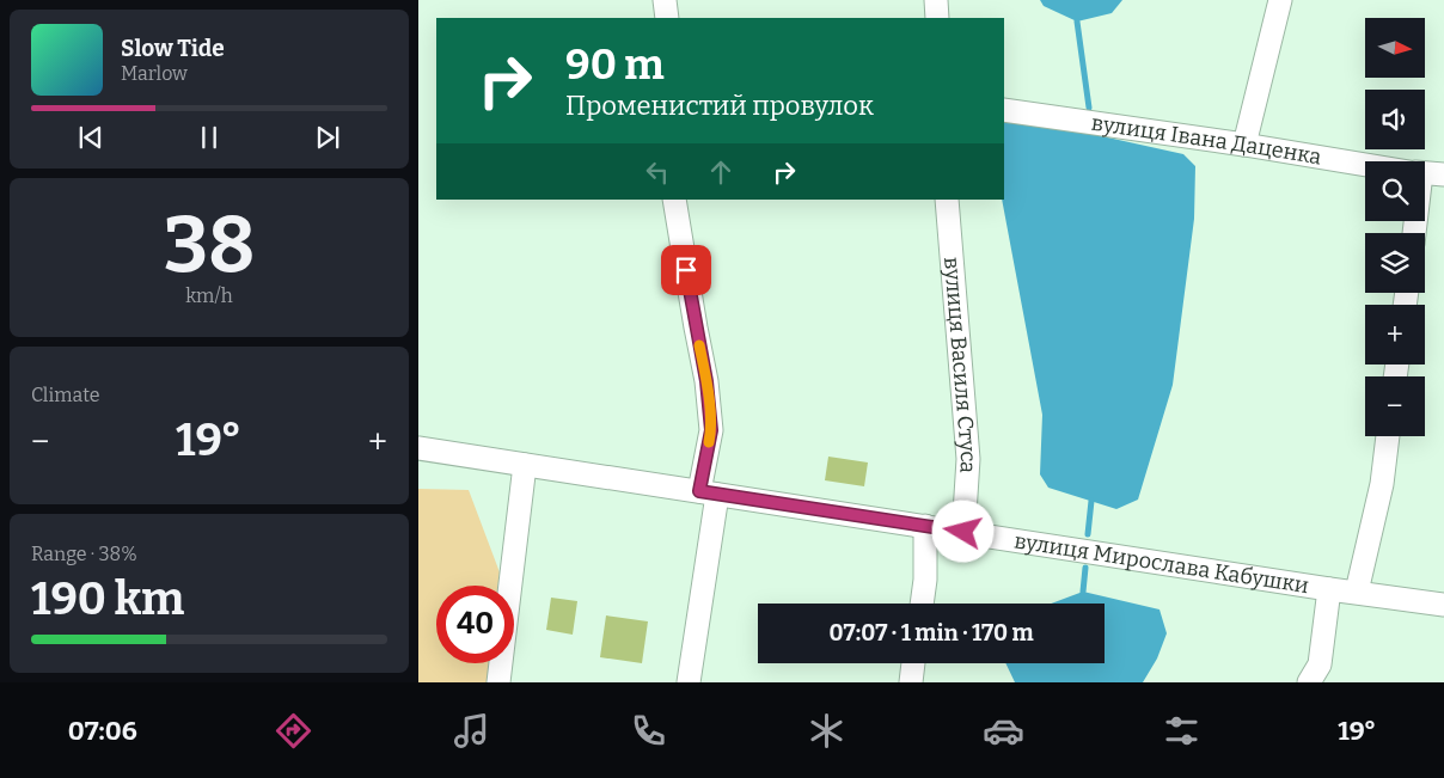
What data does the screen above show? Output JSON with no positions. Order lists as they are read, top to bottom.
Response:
{
  "streets": {
    "street": ["вулиця Івана Даценка", "вулиця Василя Стуса", "вулиця Мирослава Кабушки"]
  },
  "crossings": [
    ["вулиця Василя Стуса", "вулиця Мирослава Кабушки"]
  ],
  "north": "right",
  "page": {
    "map_buttons": ["+", "−"],
    "turn": ["90 m", "Променистий провулок"],
    "song": ["Slow Tide", "Marlow"],
    "tile": [
      ["38", "km/h"],
      "Climate",
      ["Range · 38%", "190 km"]
    ],
    "heat": ["−", "19°", "+"],
    "limit": "40",
    "trip": "07:07 · 1 min · 170 m",
    "tabs": ["07:06", "19°"]
  }
}
